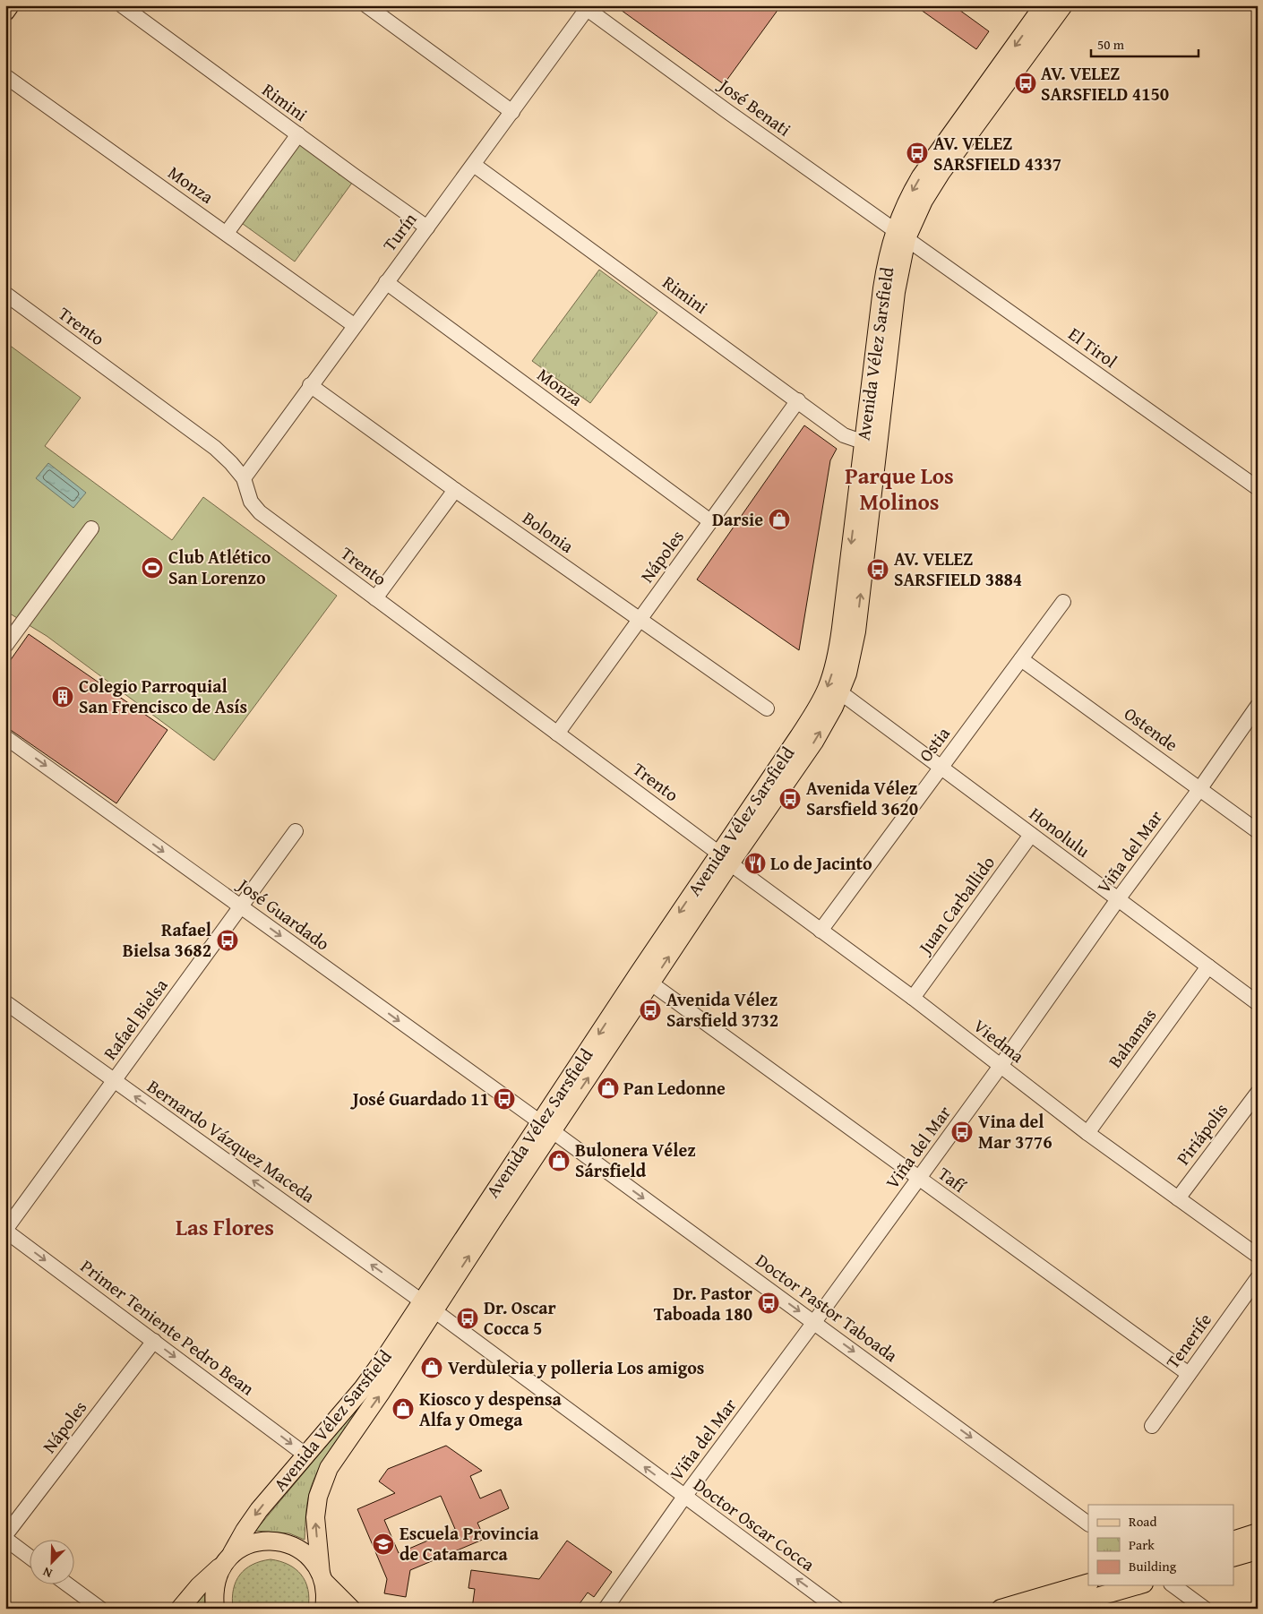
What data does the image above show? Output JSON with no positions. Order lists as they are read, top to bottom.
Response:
{
  "streets": {
    "main road": ["Avenida Vélez Sarsfield"],
    "street": [
      "Rimini",
      "José Benati",
      "Monza",
      "Turín",
      "Trento",
      "El Tirol",
      "Bolonia",
      "Nápoles",
      "Ostende",
      "Ostia",
      "Honolulu",
      "Viña del Mar",
      "Juan Carballido",
      "José Guardado",
      "Rafael Bielsa",
      "Bahamas",
      "Viedma",
      "Piriápolis",
      "Bernardo Vázquez Maceda",
      "Tafí",
      "Doctor Pastor Taboada",
      "Primer Teniente Pedro Bean",
      "Tenerife",
      "Doctor Oscar Cocca"
    ]
  },
  "crossings": [
    ["Rimini", "Turín"],
    ["Rimini", "Avenida Vélez Sarsfield"],
    ["Rimini", "Nápoles"],
    ["José Benati", "Turín"],
    ["José Benati", "El Tirol"],
    ["José Benati", "Avenida Vélez Sarsfield"],
    ["Monza", "Turín"],
    ["Monza", "Nápoles"],
    ["Turín", "Trento"],
    ["Turín", "Bolonia"],
    ["Trento", "Avenida Vélez Sarsfield"],
    ["Trento", "Nápoles"],
    ["Trento", "Viedma"],
    ["El Tirol", "Avenida Vélez Sarsfield"],
    ["Avenida Vélez Sarsfield", "Honolulu"],
    ["Avenida Vélez Sarsfield", "José Guardado"],
    ["Avenida Vélez Sarsfield", "Viedma"],
    ["Avenida Vélez Sarsfield", "Bernardo Vázquez Maceda"],
    ["Avenida Vélez Sarsfield", "Tafí"],
    ["Avenida Vélez Sarsfield", "Doctor Pastor Taboada"],
    ["Avenida Vélez Sarsfield", "Primer Teniente Pedro Bean"],
    ["Avenida Vélez Sarsfield", "Doctor Oscar Cocca"],
    ["Bolonia", "Nápoles"],
    ["Nápoles", "Primer Teniente Pedro Bean"],
    ["Ostende", "Ostia"],
    ["Ostende", "Viña del Mar"],
    ["Ostia", "Honolulu"],
    ["Ostia", "Viedma"],
    ["Honolulu", "Viña del Mar"],
    ["Honolulu", "Juan Carballido"],
    ["Honolulu", "Bahamas"],
    ["Viña del Mar", "Viedma"],
    ["Viña del Mar", "Tafí"],
    ["Viña del Mar", "Doctor Pastor Taboada"],
    ["Viña del Mar", "Doctor Oscar Cocca"],
    ["Juan Carballido", "Viedma"],
    ["José Guardado", "Rafael Bielsa"],
    ["José Guardado", "Doctor Pastor Taboada"],
    ["Rafael Bielsa", "Bernardo Vázquez Maceda"],
    ["Rafael Bielsa", "Primer Teniente Pedro Bean"],
    ["Bahamas", "Viedma"],
    ["Viedma", "Piriápolis"],
    ["Bernardo Vázquez Maceda", "Doctor Oscar Cocca"],
    ["Tafí", "Tenerife"]
  ],
  "one_way": [
    "José Guardado",
    "Bernardo Vázquez Maceda",
    "Doctor Pastor Taboada",
    "Primer Teniente Pedro Bean",
    "Doctor Oscar Cocca"
  ],
  "districts": ["Parque Los Molinos", "Las Flores"],
  "places": {
    "bus stop": [
      "AV. VELEZ SARSFIELD 4150",
      "AV. VELEZ SARSFIELD 4337",
      "AV. VELEZ SARSFIELD 3884",
      "Avenida Vélez Sarsfield 3620",
      "Rafael Bielsa 3682",
      "Avenida Vélez Sarsfield 3732",
      "José Guardado 11",
      "Vina del Mar 3776",
      "Dr. Pastor Taboada 180",
      "Dr. Oscar Cocca 5"
    ],
    "shop": [
      "Darsie",
      "Pan Ledonne",
      "Bulonera Vélez Sársfield",
      "Verduleria y polleria Los amigos",
      "Kiosco y despensa Alfa y Omega"
    ],
    "sports": ["Club Atlético San Lorenzo"],
    "building": ["Colegio Parroquial San Frencisco de Asís"],
    "restaurant": ["Lo de Jacinto"],
    "school or university": ["Escuela Provincia de Catamarca"]
  },
  "legend": ["Road", "Park", "Building"],
  "scale_bar": "50 m",
  "north": "bottom left"
}
